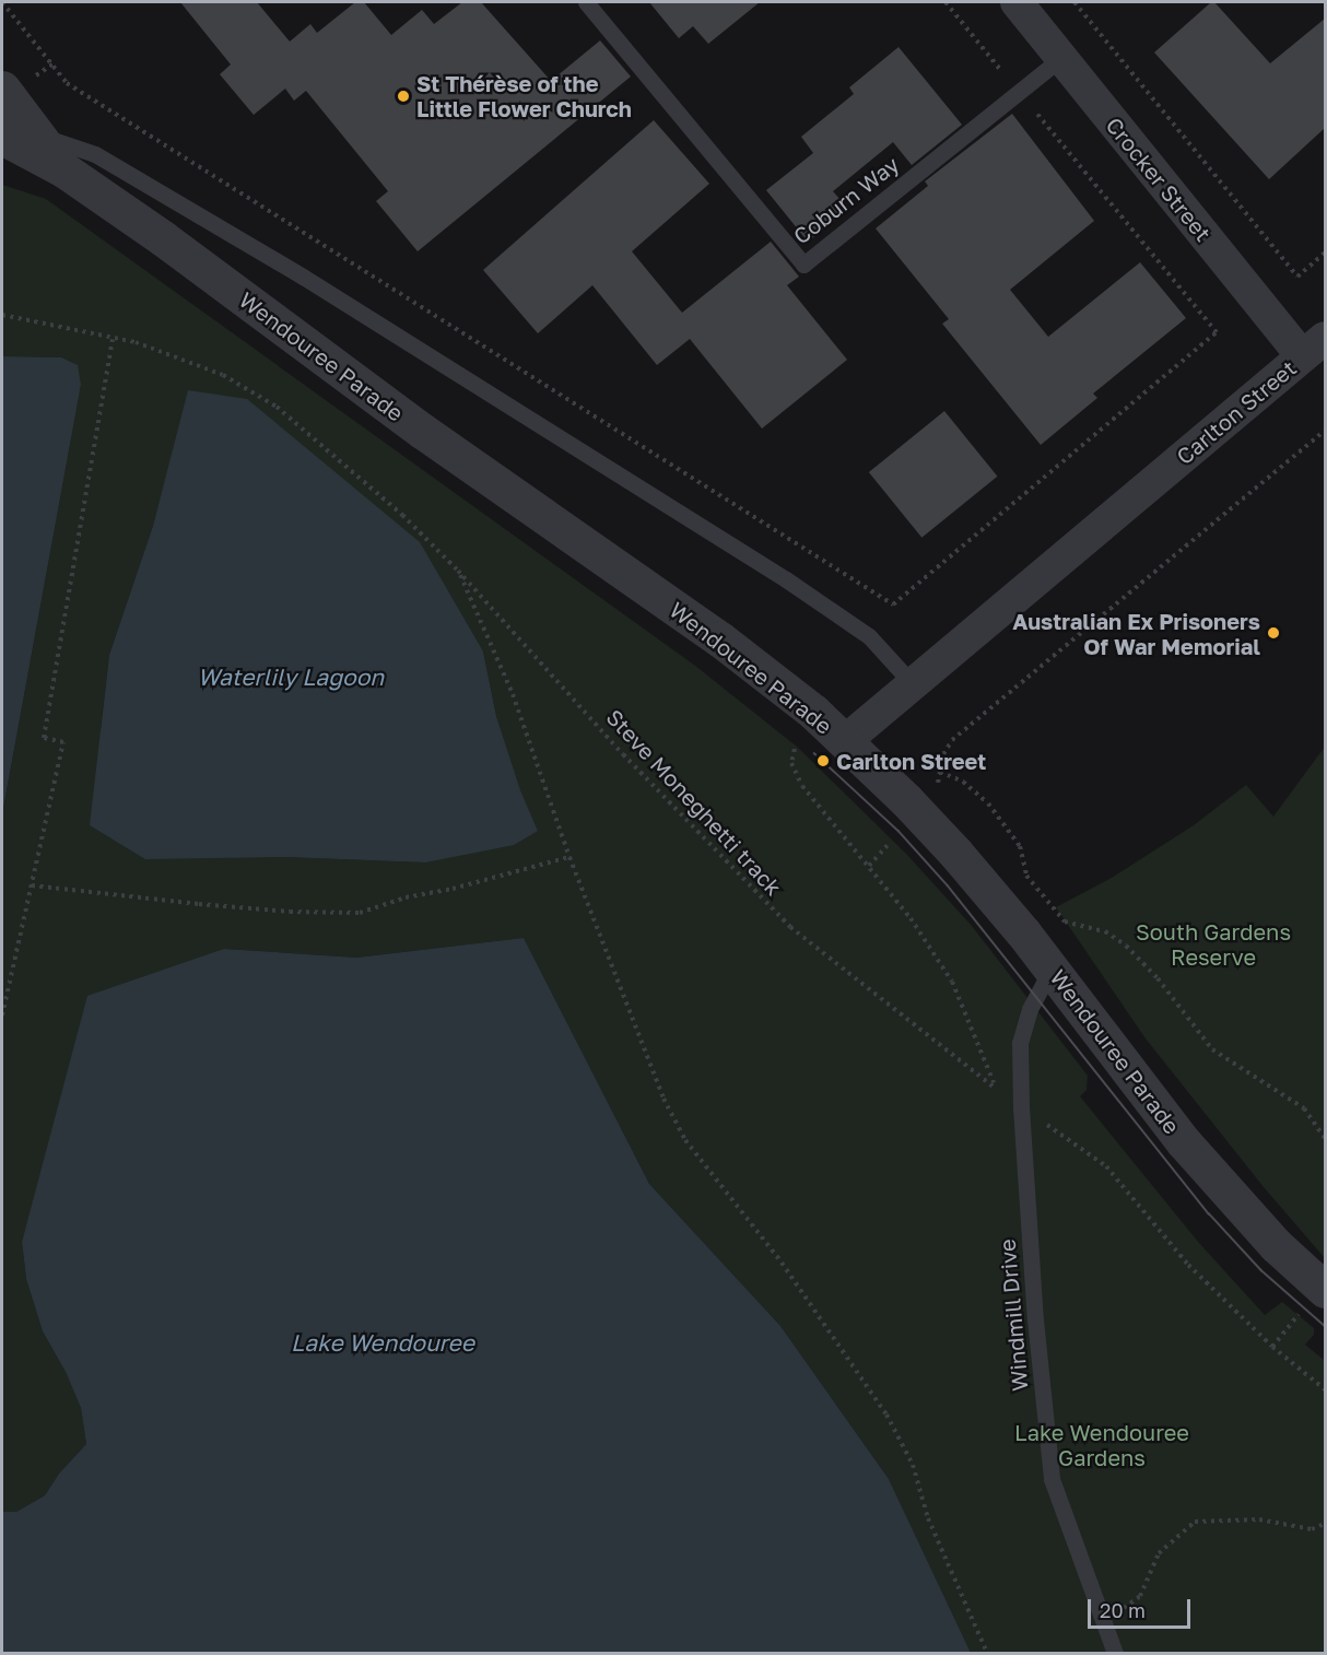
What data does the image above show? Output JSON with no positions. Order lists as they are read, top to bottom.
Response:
{
  "streets": {
    "street": ["Crocker Street", "Wendouree Parade", "Carlton Street"],
    "lane": ["Coburn Way", "Windmill Drive"],
    "path": ["Steve Moneghetti track"]
  },
  "crossings": [
    ["Crocker Street", "Coburn Way"],
    ["Crocker Street", "Carlton Street"],
    ["Wendouree Parade", "Carlton Street"],
    ["Wendouree Parade", "Windmill Drive"]
  ],
  "water": ["Waterlily Lagoon", "Lake Wendouree"],
  "parks": ["South Gardens Reserve", "Lake Wendouree Gardens"],
  "places": ["St Thérèse of the Little Flower Church", "Australian Ex Prisoners Of War Memorial", "Carlton Street"],
  "scale_bar": "20 m"
}
